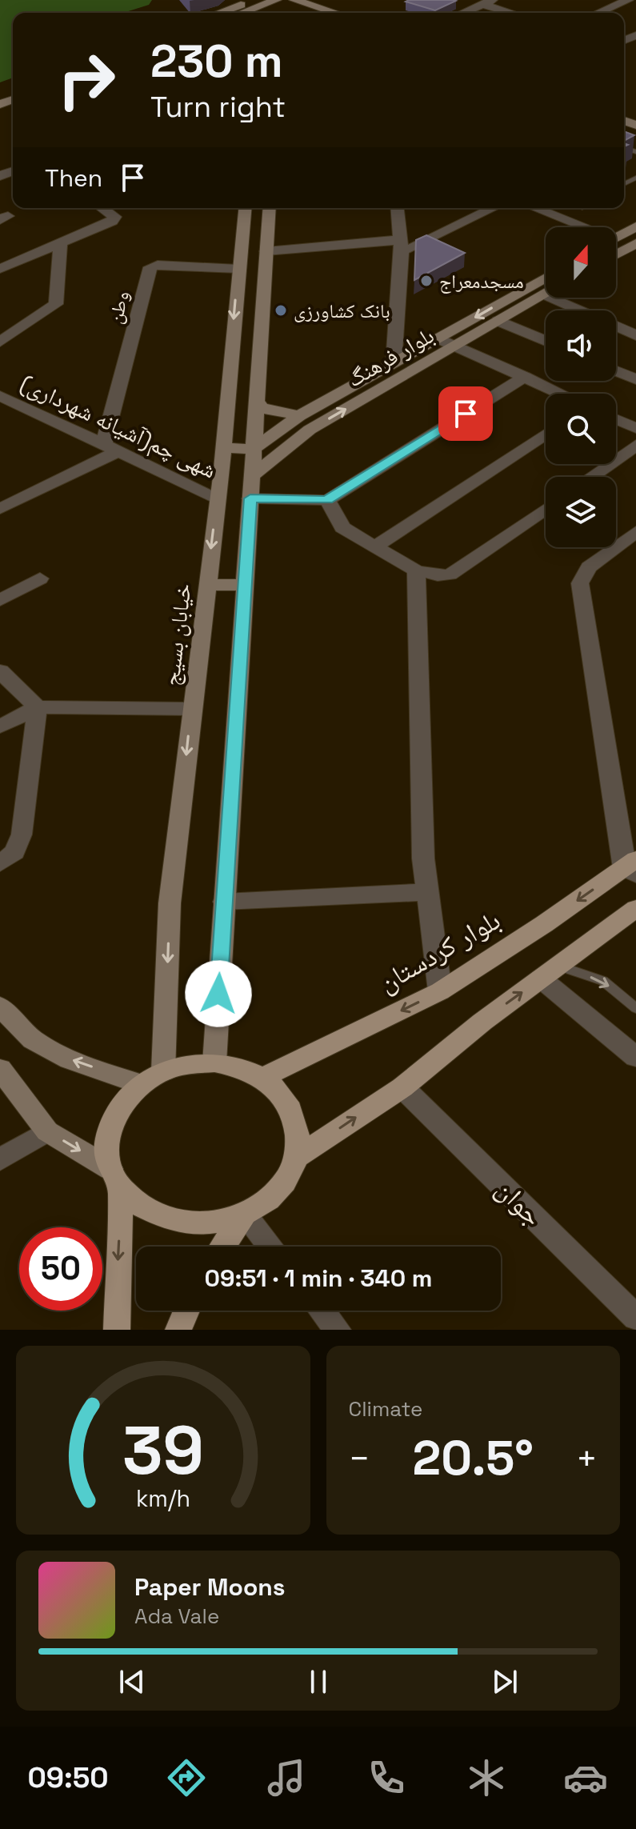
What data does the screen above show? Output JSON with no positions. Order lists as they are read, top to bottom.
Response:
{
  "streets": {
    "main road": ["بلوار فرهنگ", "خیابان بسیج", "بلوار کردستان"],
    "street": ["وطن", "شهی چم(آشیانه شهرداری)", "جوان"]
  },
  "crossings": [
    ["وطن", "شهی چم(آشیانه شهرداری)"],
    ["وطن", "خیابان بسیج"],
    ["شهی چم(آشیانه شهرداری)", "خیابان بسیج"],
    ["خیابان بسیج", "بلوار کردستان"]
  ],
  "places": ["مسجدمعراج", "بانک کشاورزی"],
  "north": "top",
  "page": {
    "turn": ["230 m", "Turn right"],
    "then": "Then",
    "limit": "50",
    "trip": "09:51 · 1 min · 340 m",
    "tile": "Climate",
    "heat": ["−", "20.5°", "+"],
    "song": ["Paper Moons", "Ada Vale"],
    "tabs": "09:50",
    "gauge": ["39", "km/h"]
  }
}
